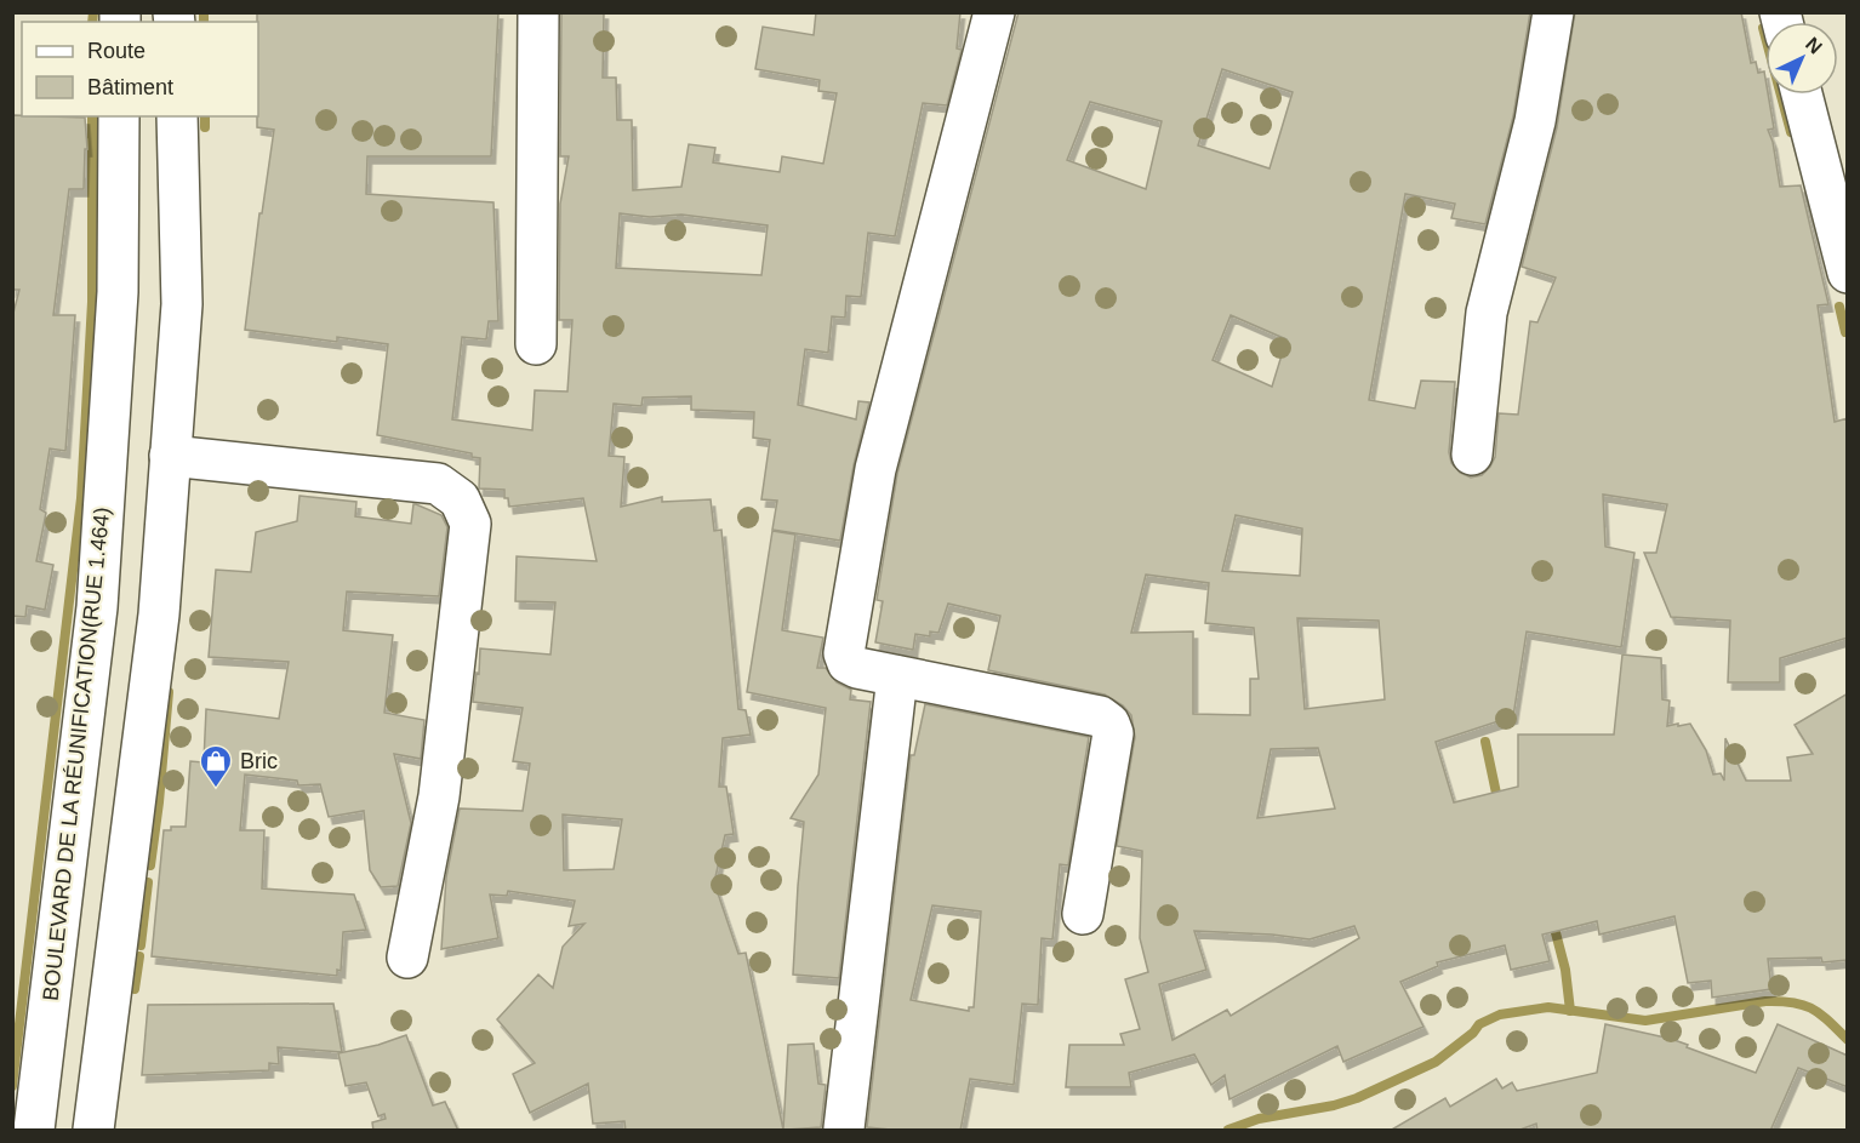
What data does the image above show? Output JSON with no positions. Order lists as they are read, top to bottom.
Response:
{
  "streets": {
    "street": ["BOULEVARD DE LA RÉUNIFICATION(RUE 1.464)"]
  },
  "places": {
    "shop": ["Bric"]
  },
  "legend": ["Route", "Bâtiment"],
  "north": "top right"
}
